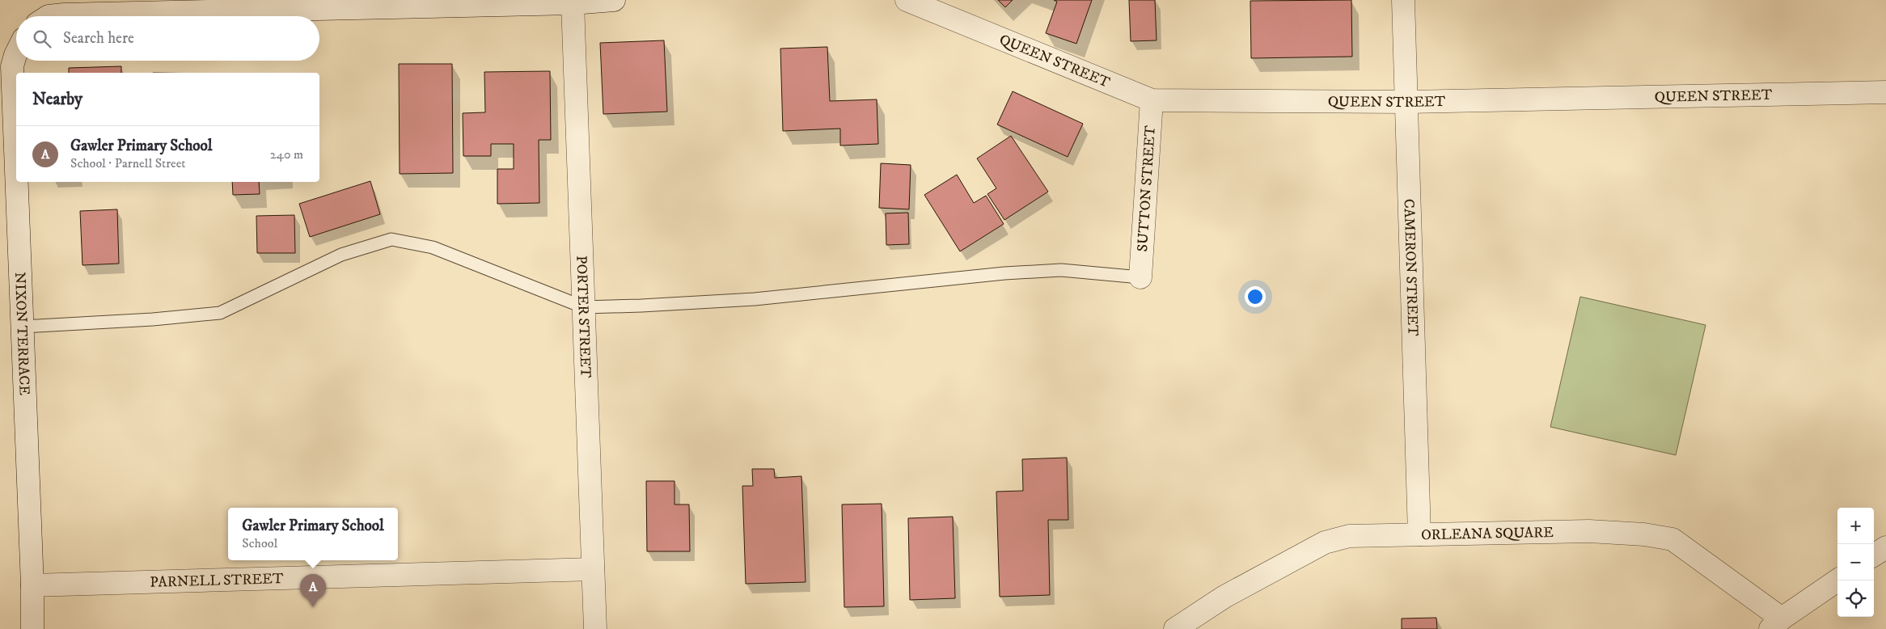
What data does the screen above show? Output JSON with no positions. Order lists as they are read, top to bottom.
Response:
{
  "streets": {
    "street": [
      "QUEEN STREET",
      "SUTTON STREET",
      "CAMERON STREET",
      "PORTER STREET",
      "NIXON TERRACE",
      "ORLEANA SQUARE",
      "PARNELL STREET"
    ]
  },
  "crossings": [
    ["QUEEN STREET", "SUTTON STREET"],
    ["QUEEN STREET", "CAMERON STREET"],
    ["CAMERON STREET", "ORLEANA SQUARE"],
    ["PORTER STREET", "PARNELL STREET"],
    ["NIXON TERRACE", "PARNELL STREET"]
  ],
  "page": {
    "search": "Search here",
    "heading": "Nearby",
    "list": [
      {
        "mark": "A",
        "name": "Gawler Primary School",
        "note": "School · Parnell Street",
        "value": "240 m"
      }
    ],
    "map_buttons": ["+", "−"],
    "popup": ["Gawler Primary School", "School"],
    "pins": "A"
  }
}
